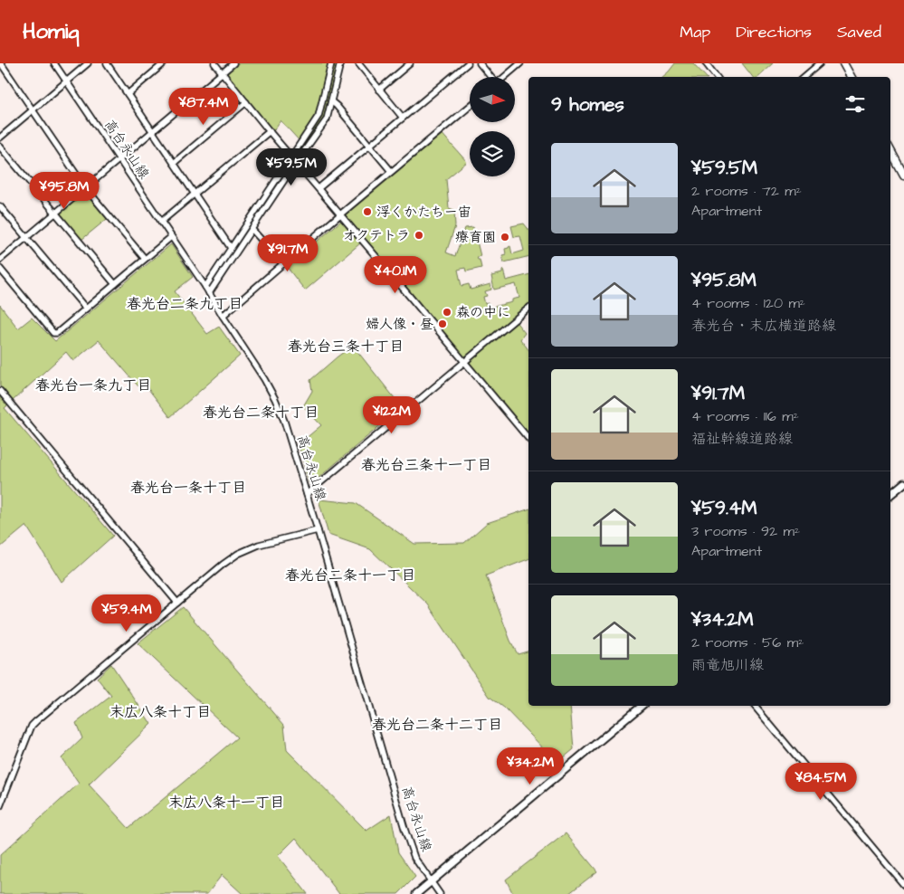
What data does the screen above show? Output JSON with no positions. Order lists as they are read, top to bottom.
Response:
{
  "streets": {
    "street": ["高台永山線"]
  },
  "districts": [
    "春光台二条九丁目",
    "春光台三条十丁目",
    "春光台一条九丁目",
    "春光台二条十丁目",
    "春光台三条十一丁目",
    "春光台一条十丁目",
    "春光台二条十一丁目",
    "末広八条十丁目",
    "春光台二条十二丁目",
    "末広八条十一丁目"
  ],
  "places": [
    "浮くかたちー宙",
    "オクテトラ",
    "療育園",
    "森の中に",
    "婦人像・昼"
  ],
  "north": "right",
  "page": {
    "header": "Homiq",
    "nav": ["Map", "Directions", "Saved"],
    "heading": "9 homes",
    "price": [
      "¥87.4M",
      "¥59.5M",
      "¥95.8M",
      "¥91.7M",
      "¥40.1M",
      "¥122M",
      "¥59.4M",
      "¥34.2M",
      "¥84.5M"
    ],
    "list": [
      {
        "name": "¥59.5M",
        "note": "2 rooms · 72 m² · Apartment"
      },
      {
        "name": "¥95.8M",
        "note": "4 rooms · 120 m² · 春光台・末広横道路線"
      },
      {
        "name": "¥91.7M",
        "note": "4 rooms · 116 m² · 福祉幹線道路線"
      },
      {
        "name": "¥59.4M",
        "note": "3 rooms · 92 m² · Apartment"
      },
      {
        "name": "¥34.2M",
        "note": "2 rooms · 56 m² · 雨竜旭川線"
      }
    ]
  }
}
